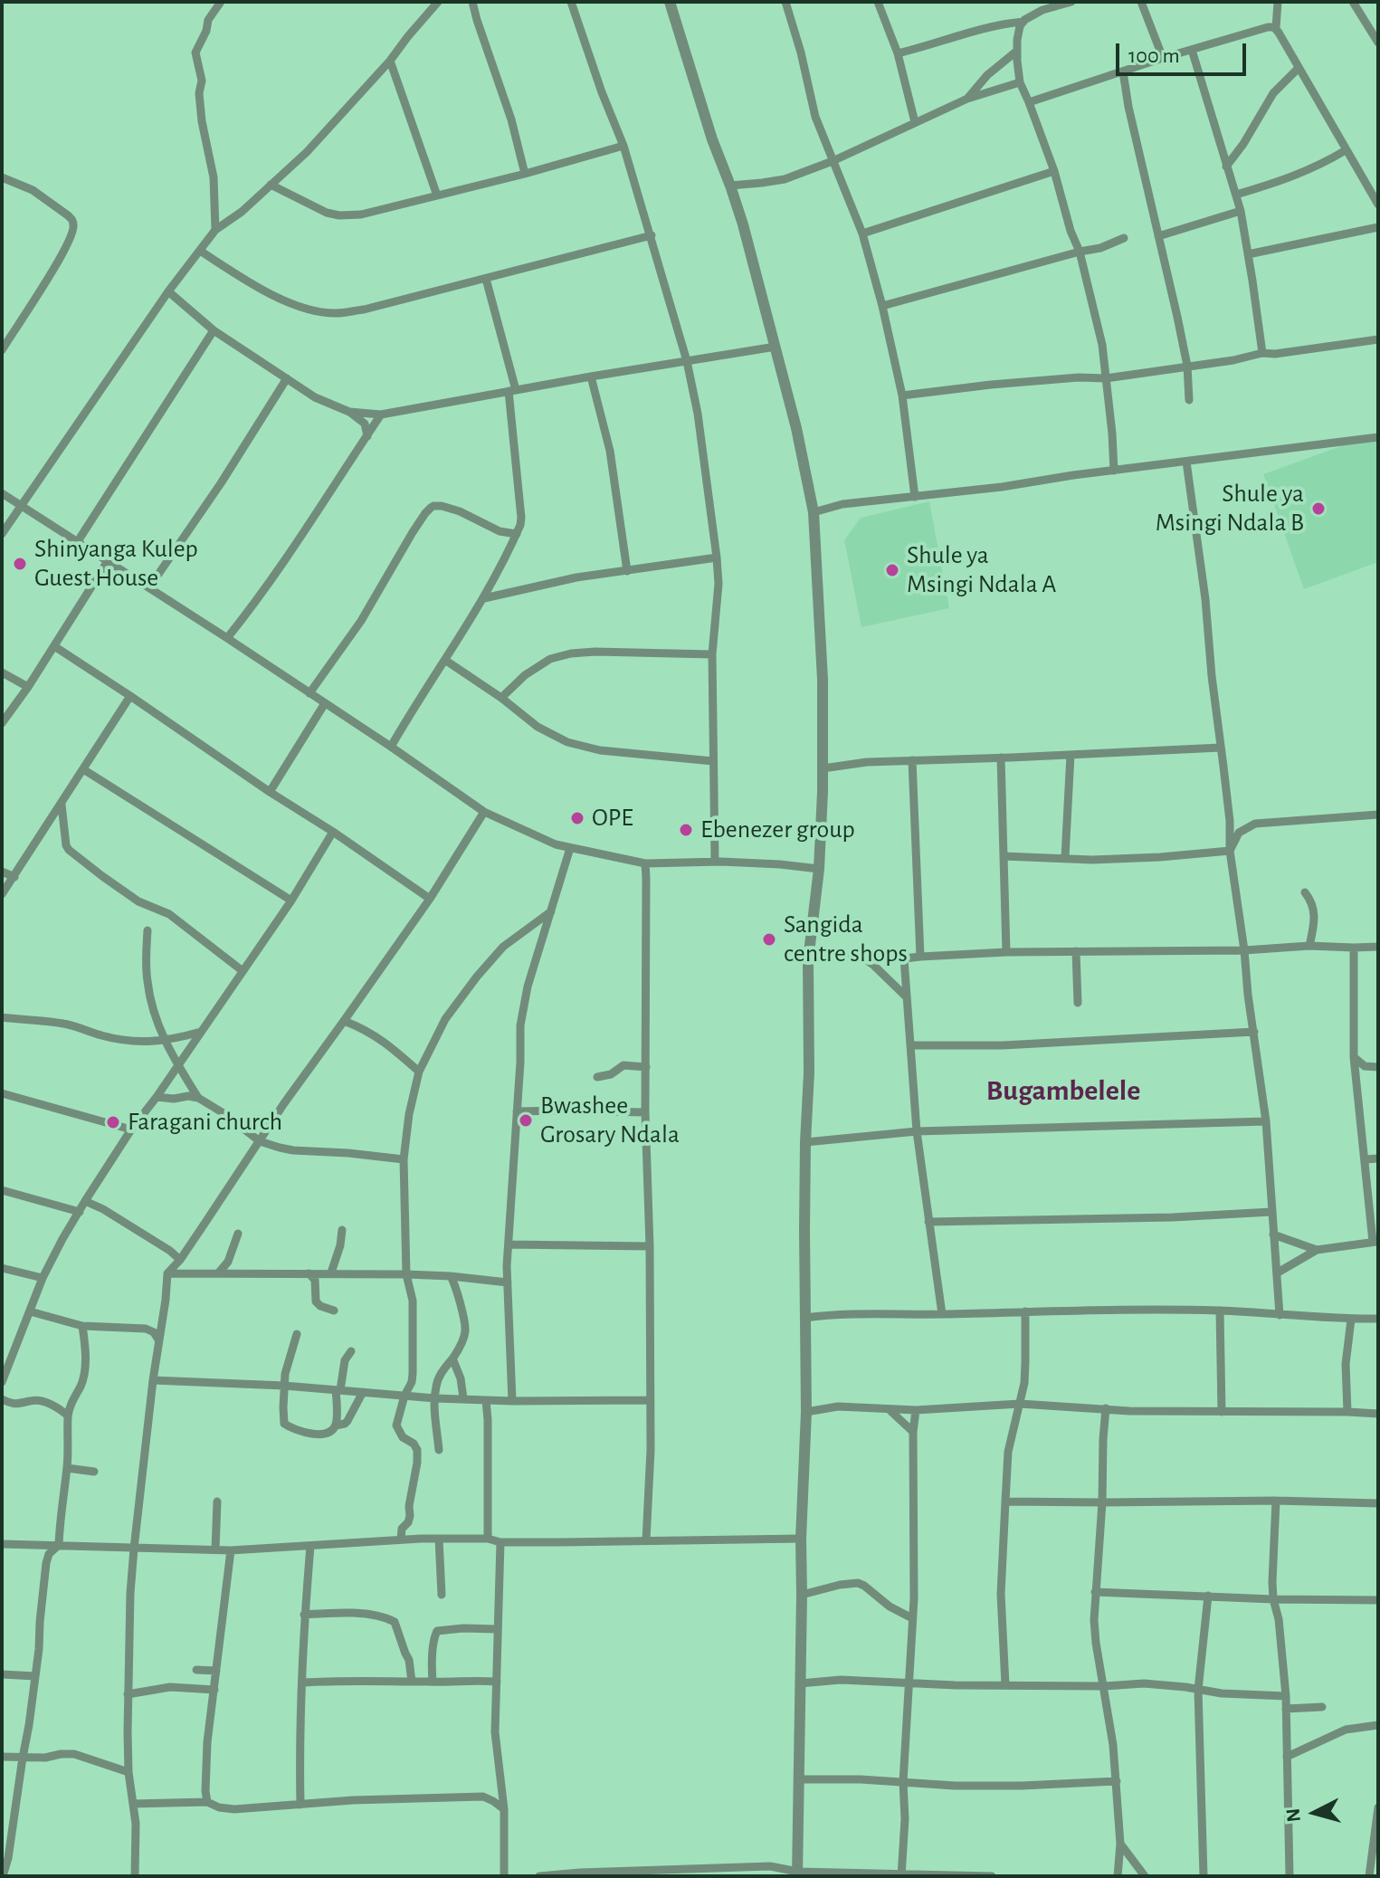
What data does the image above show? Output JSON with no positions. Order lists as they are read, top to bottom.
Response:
{
  "districts": ["Bugambelele"],
  "places": [
    "Shule ya Msingi Ndala B",
    "Shinyanga Kulep Guest House",
    "Shule ya Msingi Ndala A",
    "OPE",
    "Ebenezer group",
    "Sangida centre shops",
    "Bwashee Grosary Ndala",
    "Faragani church"
  ],
  "scale_bar": "100 m",
  "north": "left"
}
